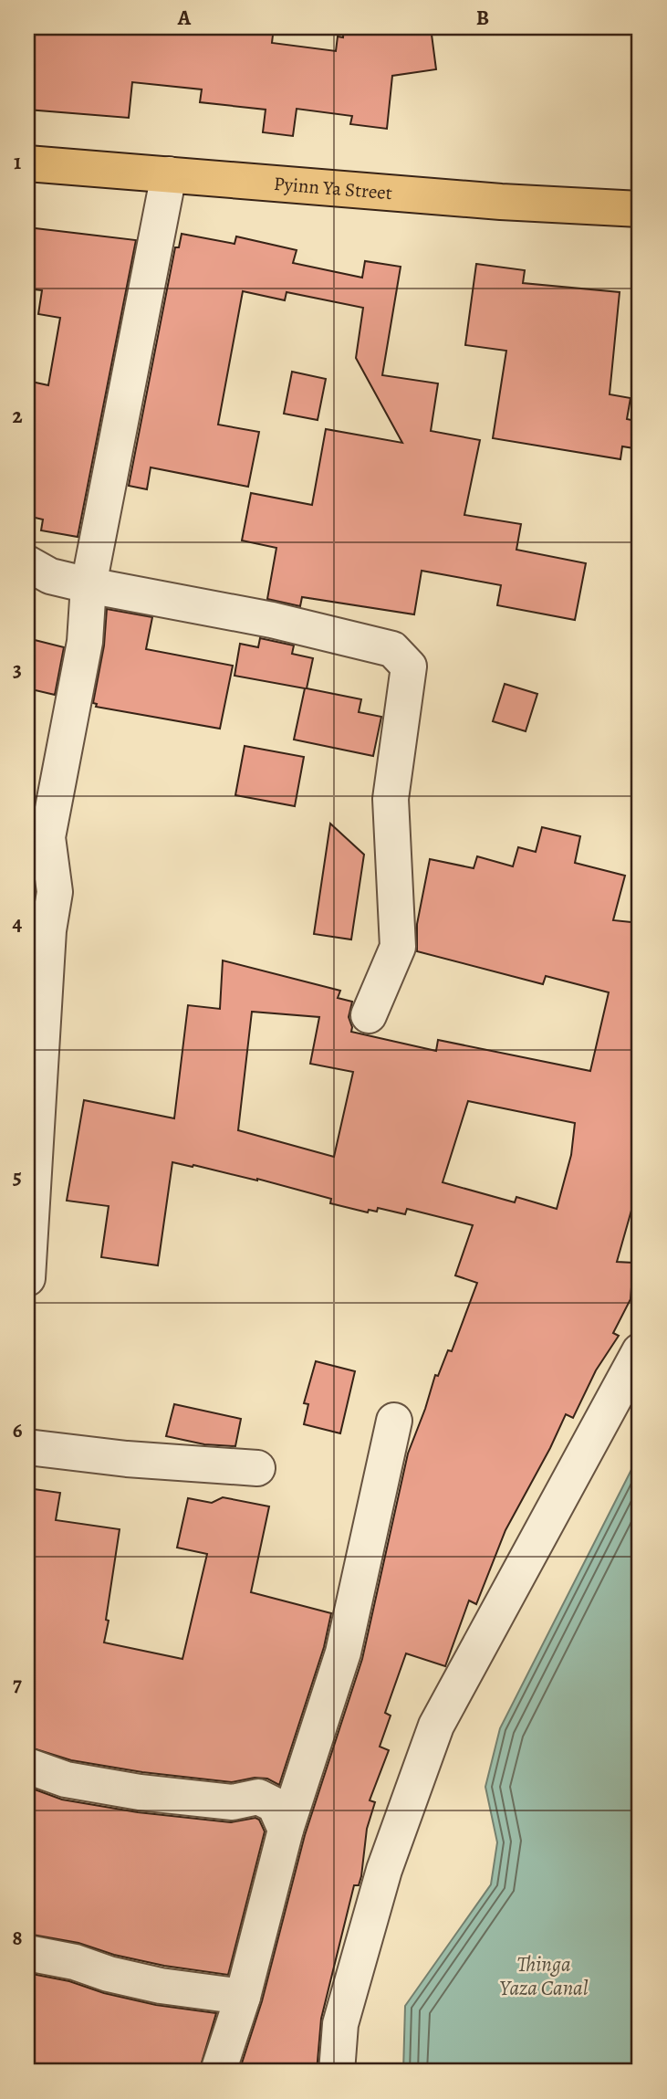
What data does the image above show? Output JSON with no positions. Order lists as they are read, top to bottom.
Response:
{
  "streets": {
    "main road": ["Pyinn Ya Street"]
  },
  "water": ["Thinga Yaza Canal"],
  "grid": {
    "columns": ["A", "B"],
    "rows": [
      "1",
      "2",
      "3",
      "4",
      "5",
      "6",
      "7",
      "8"
    ]
  }
}
